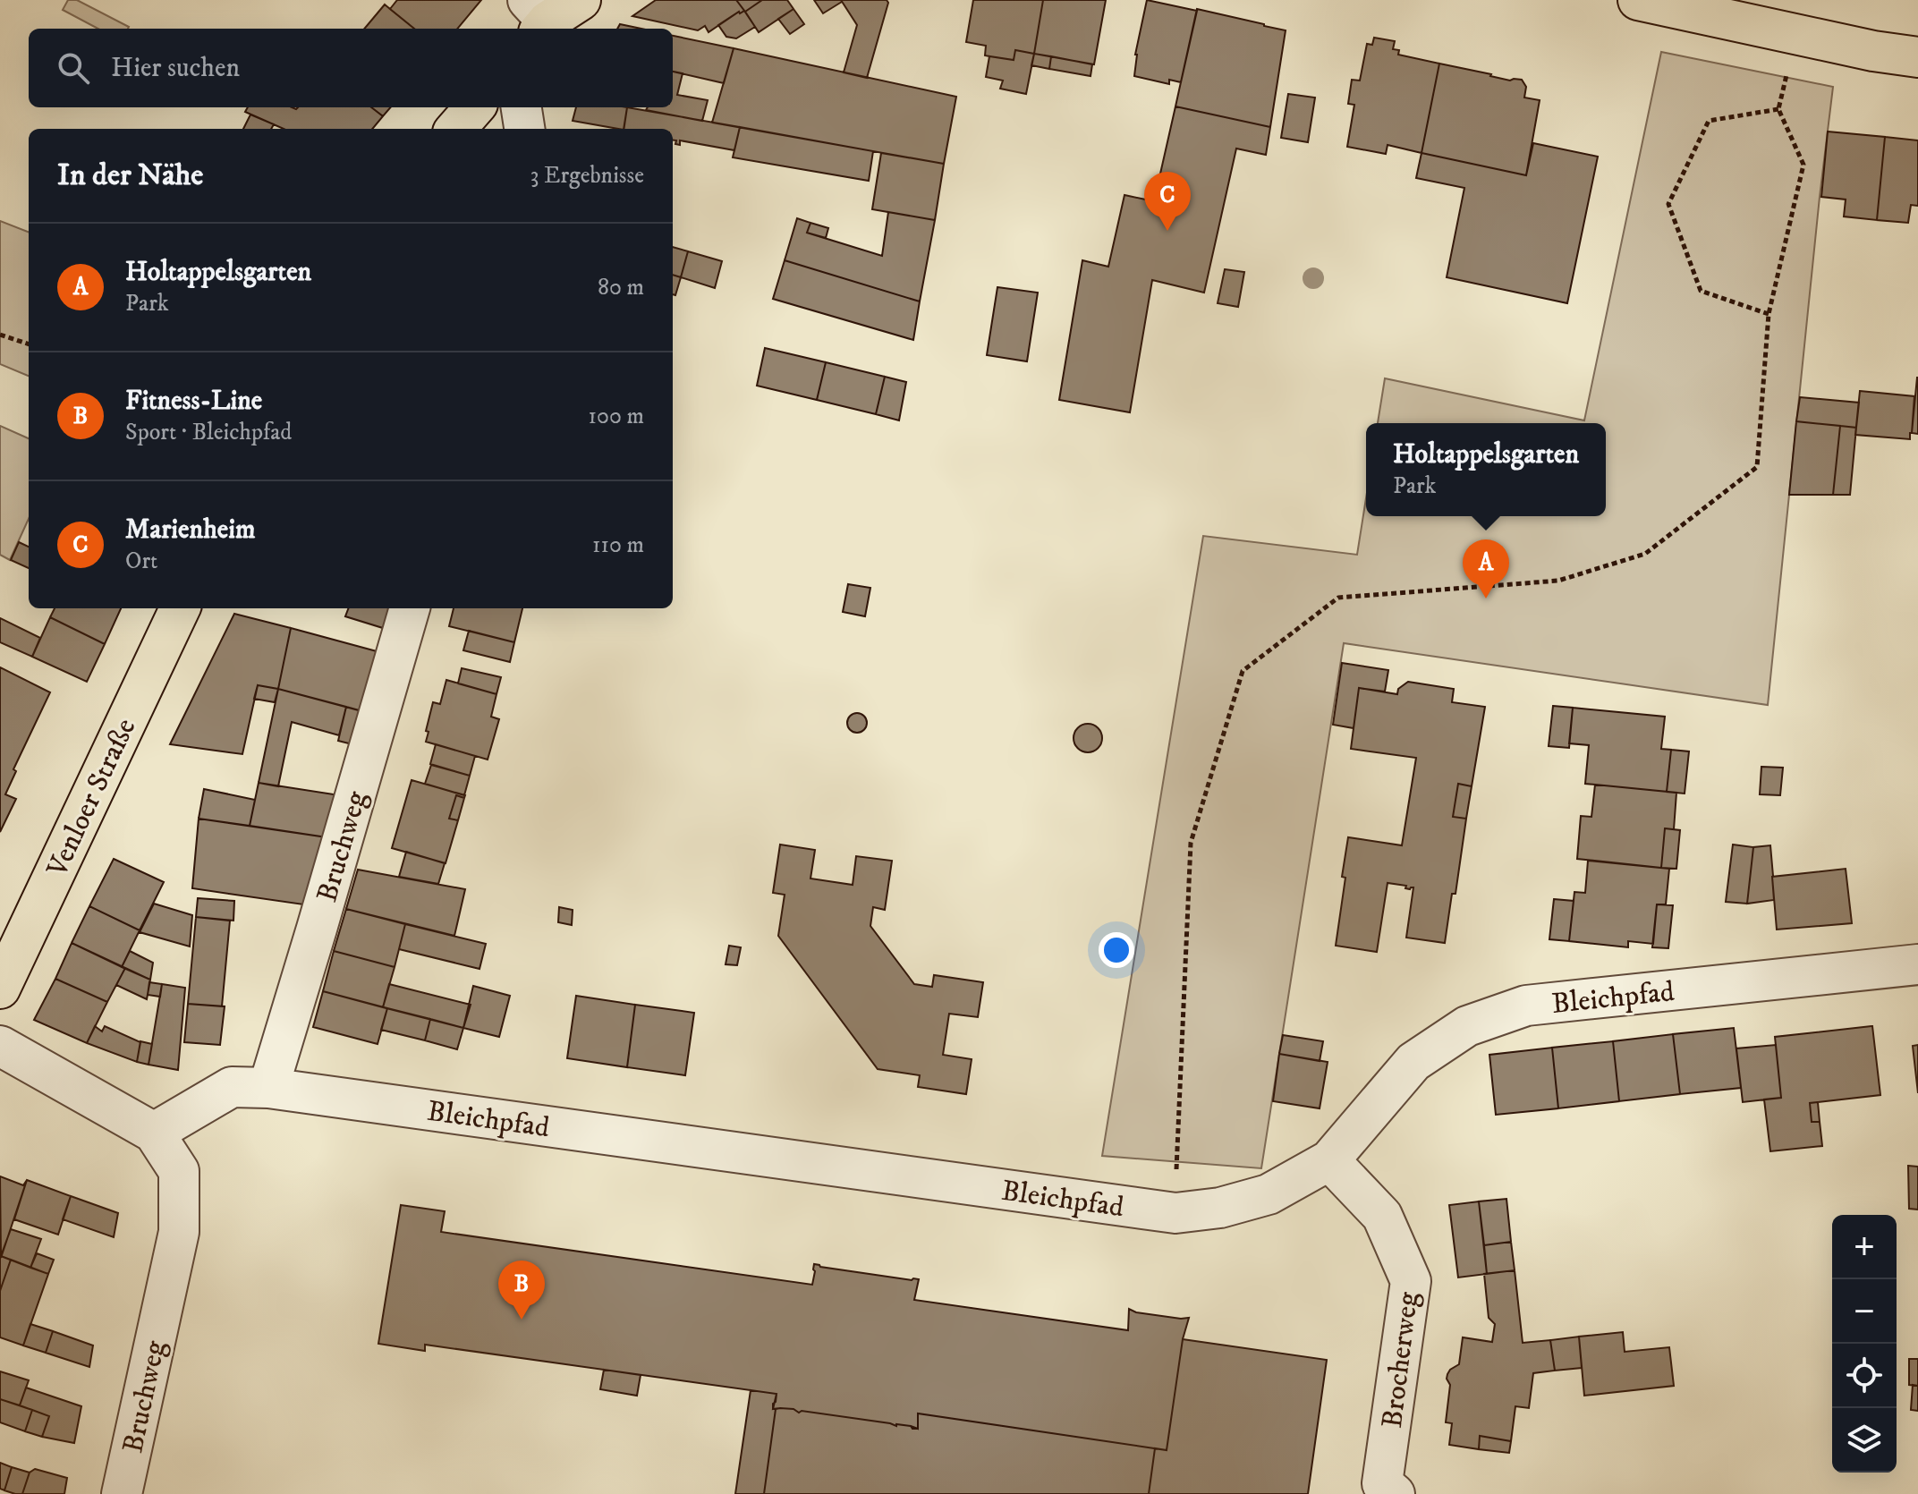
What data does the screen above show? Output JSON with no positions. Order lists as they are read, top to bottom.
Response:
{
  "streets": {
    "main road": ["Venloer Straße"],
    "street": ["Bruchweg", "Bleichpfad", "Brocherweg"]
  },
  "crossings": [
    ["Bruchweg", "Bleichpfad"],
    ["Bleichpfad", "Brocherweg"]
  ],
  "page": {
    "search": "Hier suchen",
    "heading": ["In der Nähe", "3 Ergebnisse"],
    "pins": ["C", "A", "B"],
    "list": [
      {
        "mark": "A",
        "name": "Holtappelsgarten",
        "note": "Park",
        "value": "80 m"
      },
      {
        "mark": "B",
        "name": "Fitness-Line",
        "note": "Sport · Bleichpfad",
        "value": "100 m"
      },
      {
        "mark": "C",
        "name": "Marienheim",
        "note": "Ort",
        "value": "110 m"
      }
    ],
    "popup": ["Holtappelsgarten", "Park"],
    "map_buttons": ["+", "−"]
  }
}
